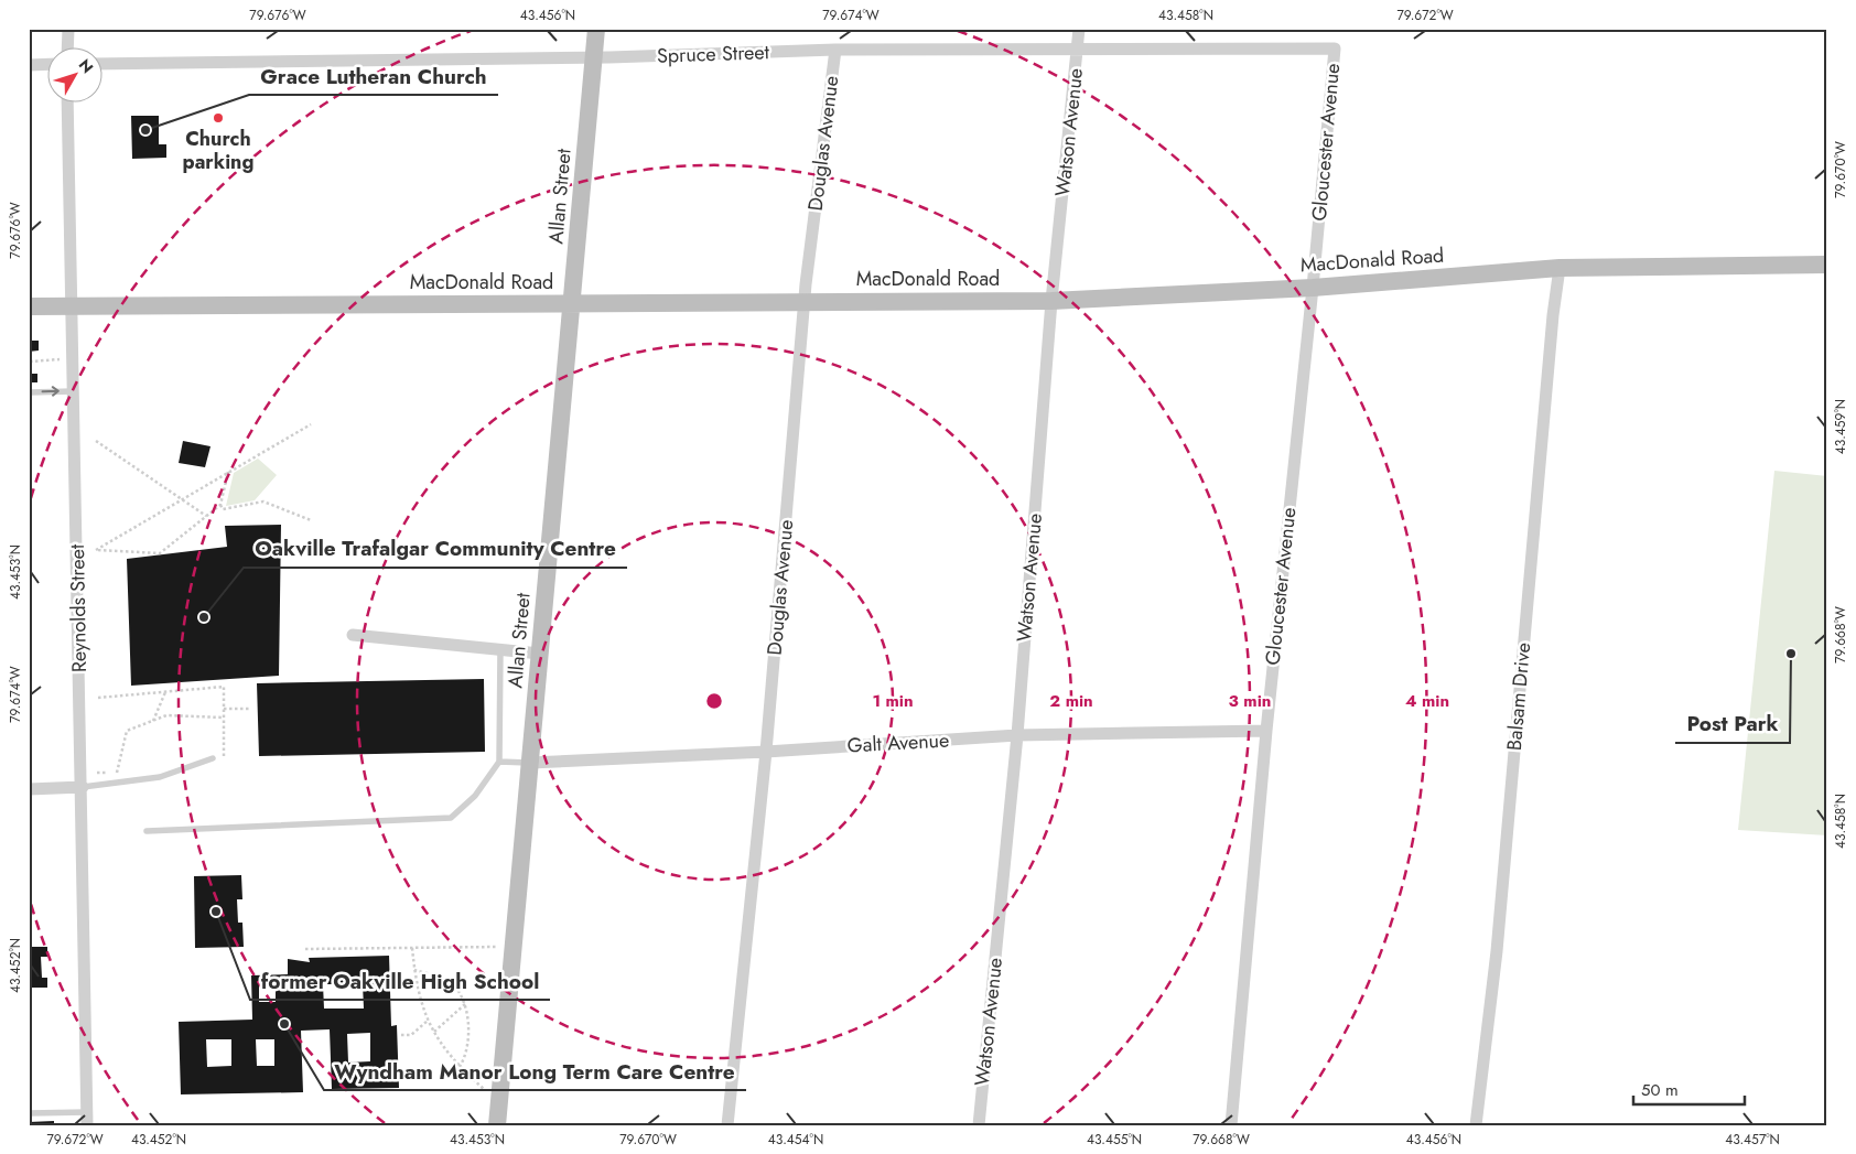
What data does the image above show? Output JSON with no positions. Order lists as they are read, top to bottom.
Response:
{
  "streets": {
    "street": [
      "Spruce Street",
      "Watson Avenue",
      "Gloucester Avenue",
      "Douglas Avenue",
      "Allan Street",
      "MacDonald Road",
      "Reynolds Street",
      "Balsam Drive",
      "Galt Avenue"
    ]
  },
  "crossings": [
    ["Spruce Street", "Watson Avenue"],
    ["Spruce Street", "Gloucester Avenue"],
    ["Spruce Street", "Douglas Avenue"],
    ["Spruce Street", "Allan Street"],
    ["Watson Avenue", "MacDonald Road"],
    ["Watson Avenue", "Galt Avenue"],
    ["Gloucester Avenue", "MacDonald Road"],
    ["Gloucester Avenue", "Galt Avenue"],
    ["Douglas Avenue", "MacDonald Road"],
    ["Douglas Avenue", "Galt Avenue"],
    ["Allan Street", "MacDonald Road"],
    ["Allan Street", "Galt Avenue"],
    ["MacDonald Road", "Reynolds Street"],
    ["MacDonald Road", "Balsam Drive"]
  ],
  "places": [
    "Church parking",
    "Grace Lutheran Church",
    "Oakville Trafalgar Community Centre",
    "Post Park",
    "former Oakville High School",
    "Wyndham Manor Long Term Care Centre"
  ],
  "scale_bar": "50 m",
  "north": "top right",
  "coordinates": [
    "79.676°W",
    "43.456°N",
    "79.674°W",
    "43.458°N",
    "79.672°W",
    "79.670°W",
    "43.459°N",
    "43.453°N",
    "79.668°W",
    "43.452°N",
    "43.454°N",
    "43.455°N",
    "43.457°N"
  ],
  "rings": [
    "1 min",
    "2 min",
    "3 min",
    "4 min"
  ]
}
